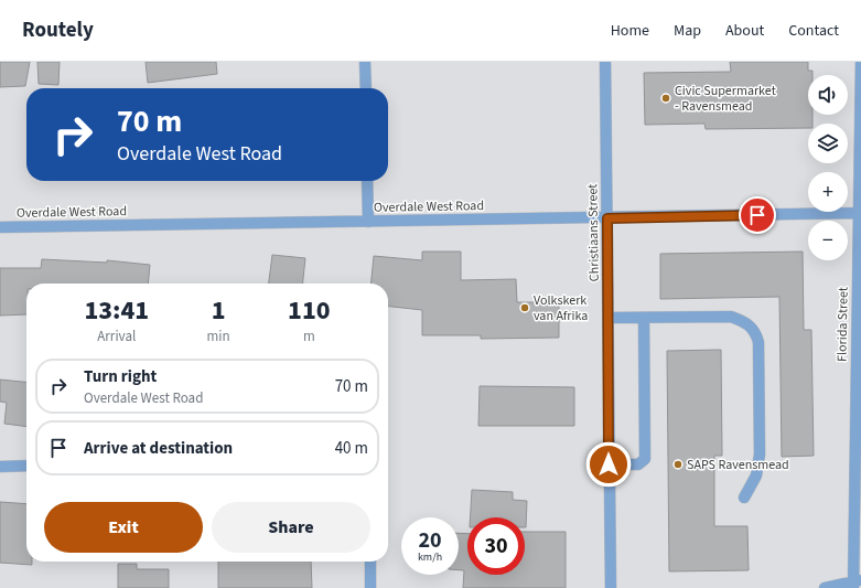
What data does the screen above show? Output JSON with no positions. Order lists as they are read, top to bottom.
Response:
{
  "streets": {
    "street": ["Overdale West Road", "Christiaans Street", "Florida Street"]
  },
  "crossings": [
    ["Overdale West Road", "Christiaans Street"],
    ["Overdale West Road", "Florida Street"]
  ],
  "places": ["Civic Supermarket - Ravensmead", "Volkskerk van Afrika", "SAPS Ravensmead"],
  "page": {
    "header": "Routely",
    "nav": [
      "Home",
      "Map",
      "About",
      "Contact"
    ],
    "map_buttons": ["+", "−"],
    "turn": ["70 m", "Overdale West Road"],
    "eta": [
      "13:41",
      "Arrival",
      "1",
      "min",
      "110",
      "m"
    ],
    "list": [
      {
        "name": "Turn right",
        "note": "Overdale West Road",
        "value": "70 m"
      },
      {
        "name": "Arrive at destination",
        "value": "40 m"
      }
    ],
    "buttons": ["Exit", "Share"],
    "speed": "20 km/h",
    "limit": "30"
  }
}
